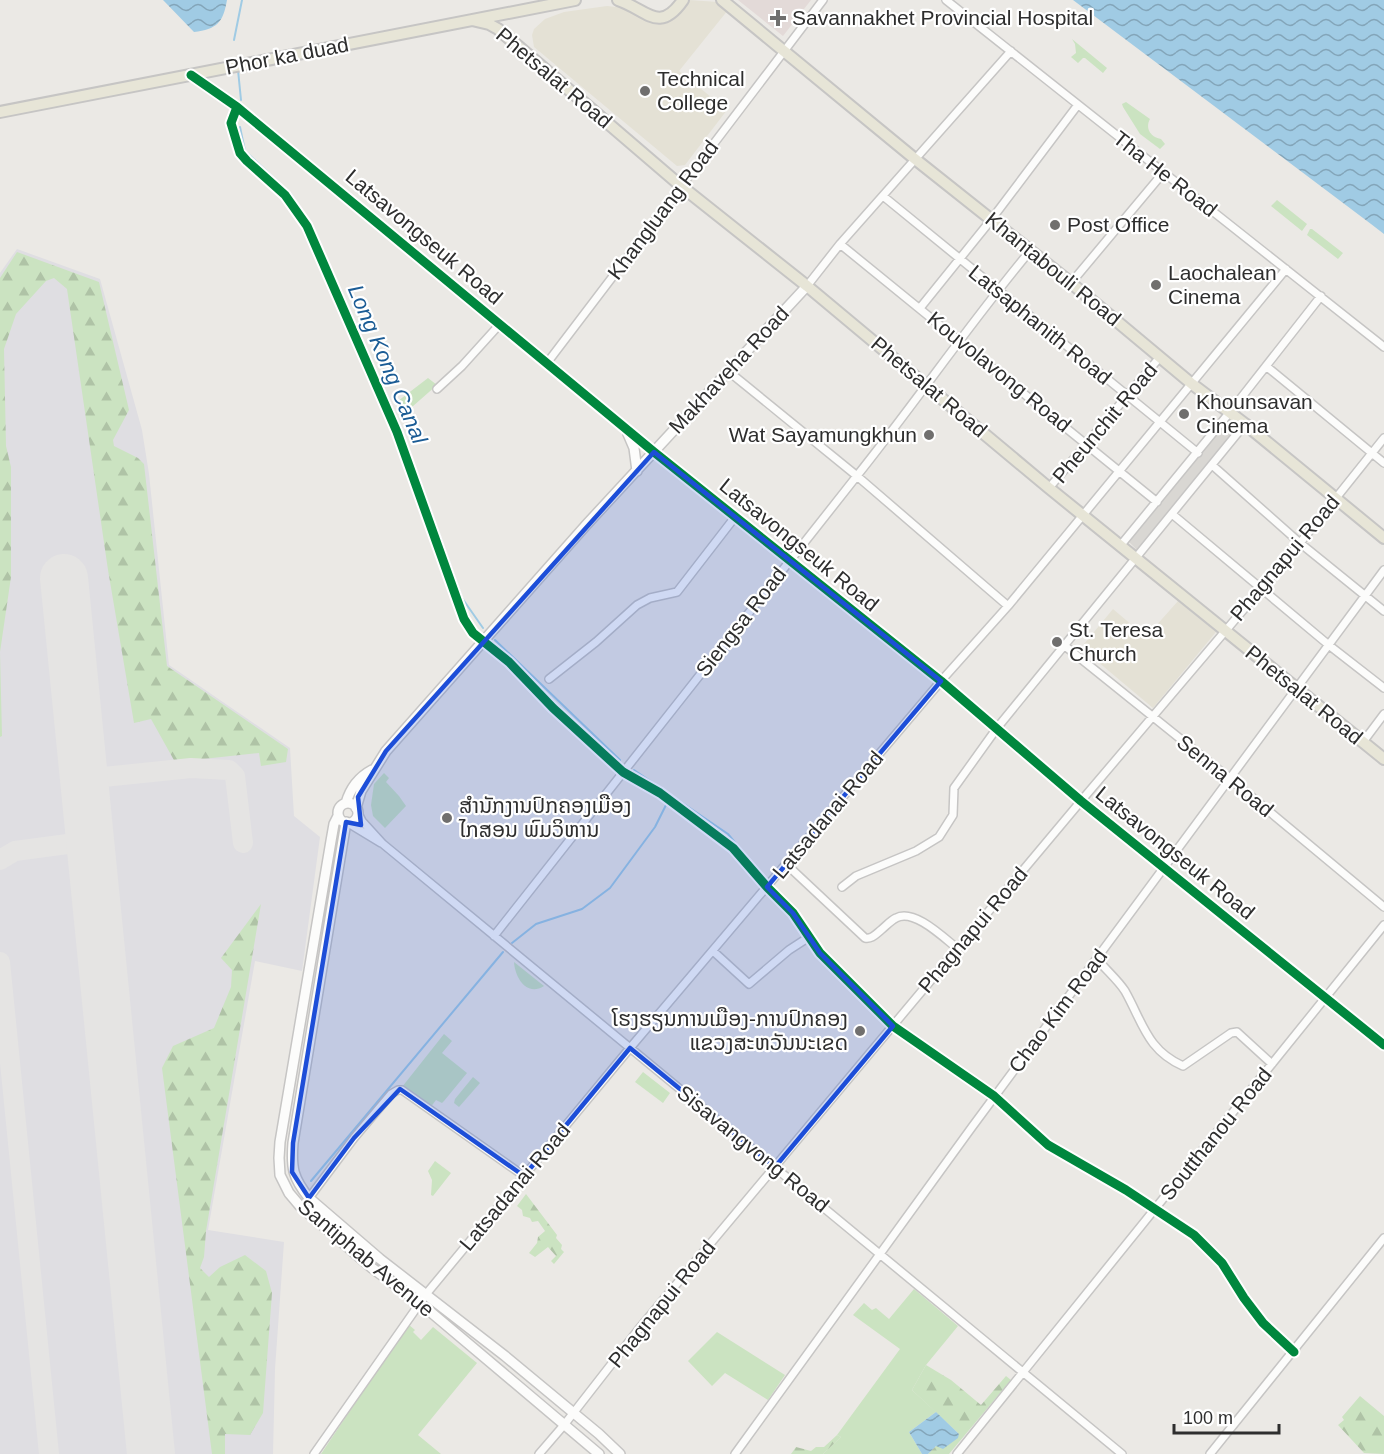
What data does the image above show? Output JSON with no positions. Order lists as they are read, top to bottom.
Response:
{
  "streets": {
    "main road": ["Phor ka duad", "Phetsalat Road", "Khantabouli Road"],
    "street": [
      "Tha He Road",
      "Khangluang Road",
      "Latsavongseuk Road",
      "Latsaphanith Road",
      "Makhaveha Road",
      "Kouvolavong Road",
      "Pheunchit Road",
      "Phagnapui Road",
      "Siengsa Road",
      "Senna Road",
      "Latsadanai Road",
      "Chao Kim Road",
      "Soutthanou Road",
      "Sisavangvong Road",
      "Santiphab Avenue"
    ]
  },
  "crossings": [
    ["Phor ka duad", "Phetsalat Road"],
    ["Phor ka duad", "Latsavongseuk Road"],
    ["Phetsalat Road", "Khangluang Road"],
    ["Phetsalat Road", "Makhaveha Road"],
    ["Phetsalat Road", "Pheunchit Road"],
    ["Phetsalat Road", "Phagnapui Road"],
    ["Phetsalat Road", "Siengsa Road"],
    ["Phetsalat Road", "Latsadanai Road"],
    ["Phetsalat Road", "Chao Kim Road"],
    ["Tha He Road", "Makhaveha Road"],
    ["Tha He Road", "Latsadanai Road"],
    ["Khangluang Road", "Latsavongseuk Road"],
    ["Khangluang Road", "Khantabouli Road"],
    ["Latsavongseuk Road", "Makhaveha Road"],
    ["Latsavongseuk Road", "Phagnapui Road"],
    ["Latsavongseuk Road", "Siengsa Road"],
    ["Latsavongseuk Road", "Latsadanai Road"],
    ["Latsavongseuk Road", "Chao Kim Road"],
    ["Latsavongseuk Road", "Soutthanou Road"],
    ["Khantabouli Road", "Makhaveha Road"],
    ["Khantabouli Road", "Pheunchit Road"],
    ["Khantabouli Road", "Phagnapui Road"],
    ["Khantabouli Road", "Siengsa Road"],
    ["Khantabouli Road", "Latsadanai Road"],
    ["Latsaphanith Road", "Makhaveha Road"],
    ["Latsaphanith Road", "Pheunchit Road"],
    ["Latsaphanith Road", "Siengsa Road"],
    ["Latsaphanith Road", "Latsadanai Road"],
    ["Makhaveha Road", "Kouvolavong Road"],
    ["Kouvolavong Road", "Pheunchit Road"],
    ["Kouvolavong Road", "Siengsa Road"],
    ["Kouvolavong Road", "Latsadanai Road"],
    ["Phagnapui Road", "Senna Road"],
    ["Phagnapui Road", "Sisavangvong Road"],
    ["Phagnapui Road", "Santiphab Avenue"],
    ["Siengsa Road", "Sisavangvong Road"],
    ["Senna Road", "Chao Kim Road"],
    ["Latsadanai Road", "Sisavangvong Road"],
    ["Latsadanai Road", "Santiphab Avenue"],
    ["Chao Kim Road", "Sisavangvong Road"],
    ["Soutthanou Road", "Sisavangvong Road"]
  ],
  "water": ["Long Kong Canal"],
  "places": {
    "health": ["Savannakhet Provincial Hospital"],
    "other": [
      "Technical College",
      "Post Office",
      "Laochalean Cinema",
      "Khounsavan Cinema",
      "Wat Sayamungkhun",
      "St. Teresa Church",
      "ສຳນັກງານປົກຄອງເມືອງ ໄກສອນ ພົມວິຫານ",
      "ໂຮງຮຽນການເມືອງ-ການປົກຄອງ ແຂວງສະຫວັນນະເຂດ"
    ]
  },
  "scale_bar": "100 m"
}
